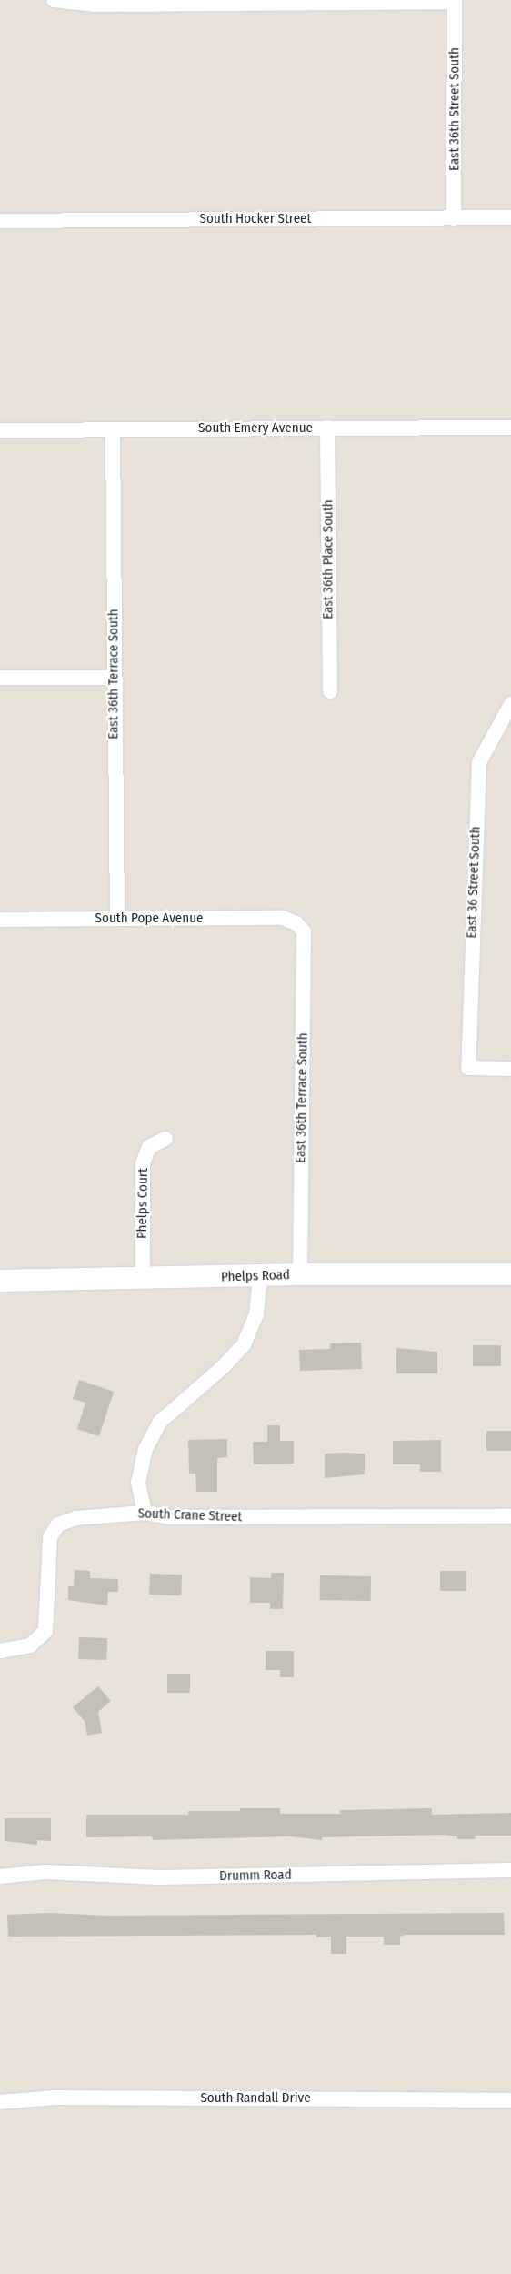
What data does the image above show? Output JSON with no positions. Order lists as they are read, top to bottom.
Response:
{
  "streets": {
    "street": [
      "East 36th Street South",
      "South Hocker Street",
      "South Emery Avenue",
      "East 36th Place South",
      "East 36th Terrace South",
      "East 36 Street South",
      "South Pope Avenue",
      "Phelps Court",
      "Phelps Road",
      "South Crane Street",
      "Drumm Road",
      "South Randall Drive"
    ]
  },
  "crossings": [
    ["East 36th Street South", "South Hocker Street"],
    ["South Emery Avenue", "East 36th Place South"],
    ["South Emery Avenue", "East 36th Terrace South"],
    ["East 36th Terrace South", "South Pope Avenue"],
    ["East 36th Terrace South", "Phelps Road"],
    ["Phelps Court", "Phelps Road"]
  ]
}
